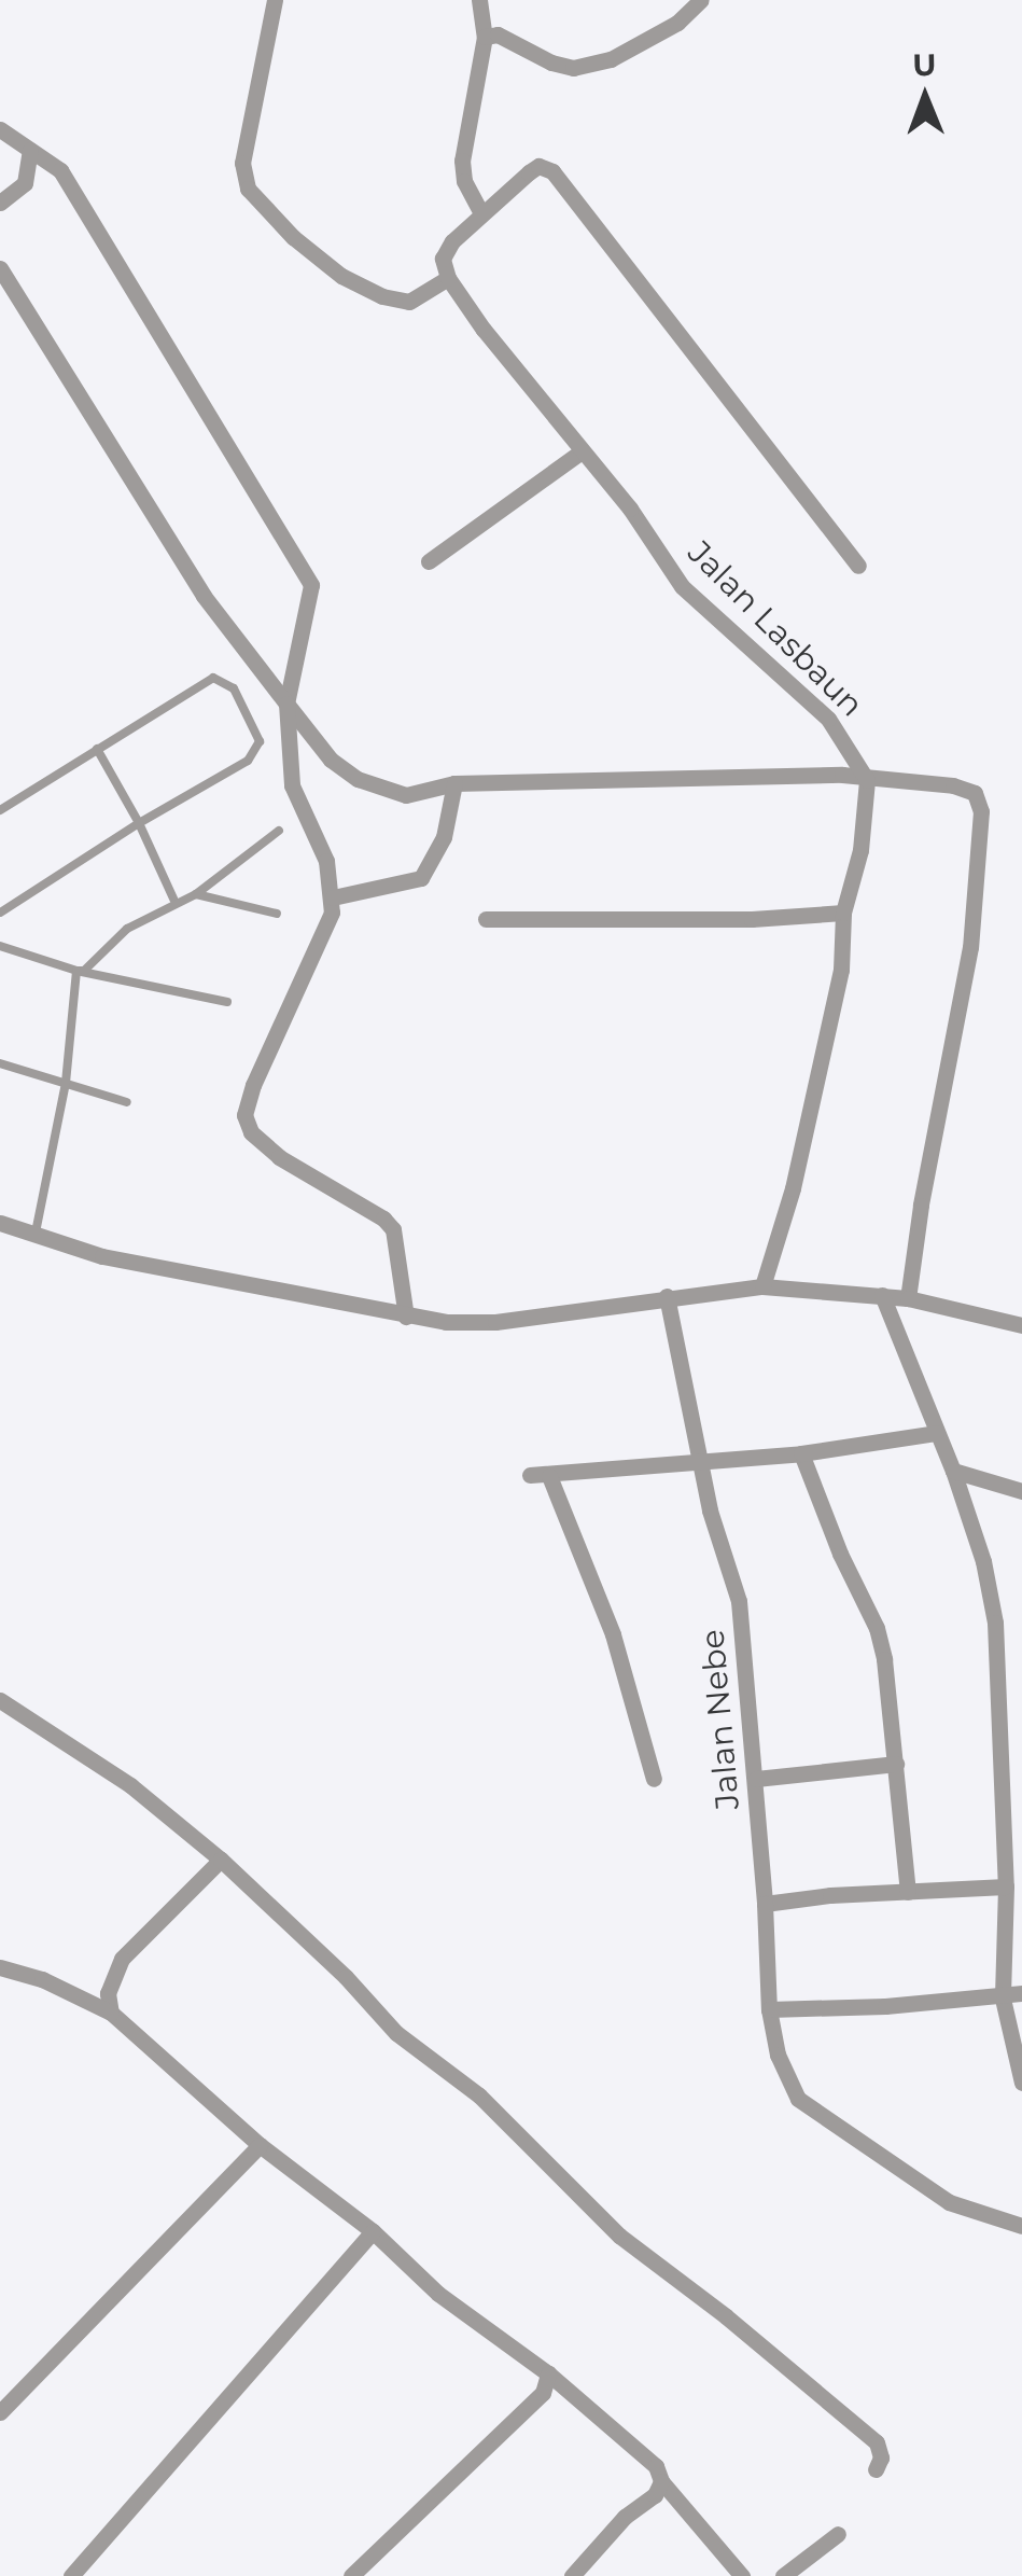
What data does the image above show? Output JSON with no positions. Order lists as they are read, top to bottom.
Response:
{
  "streets": {
    "street": ["Jalan Lasbaun", "Jalan Nebe"]
  },
  "north": "top"
}
